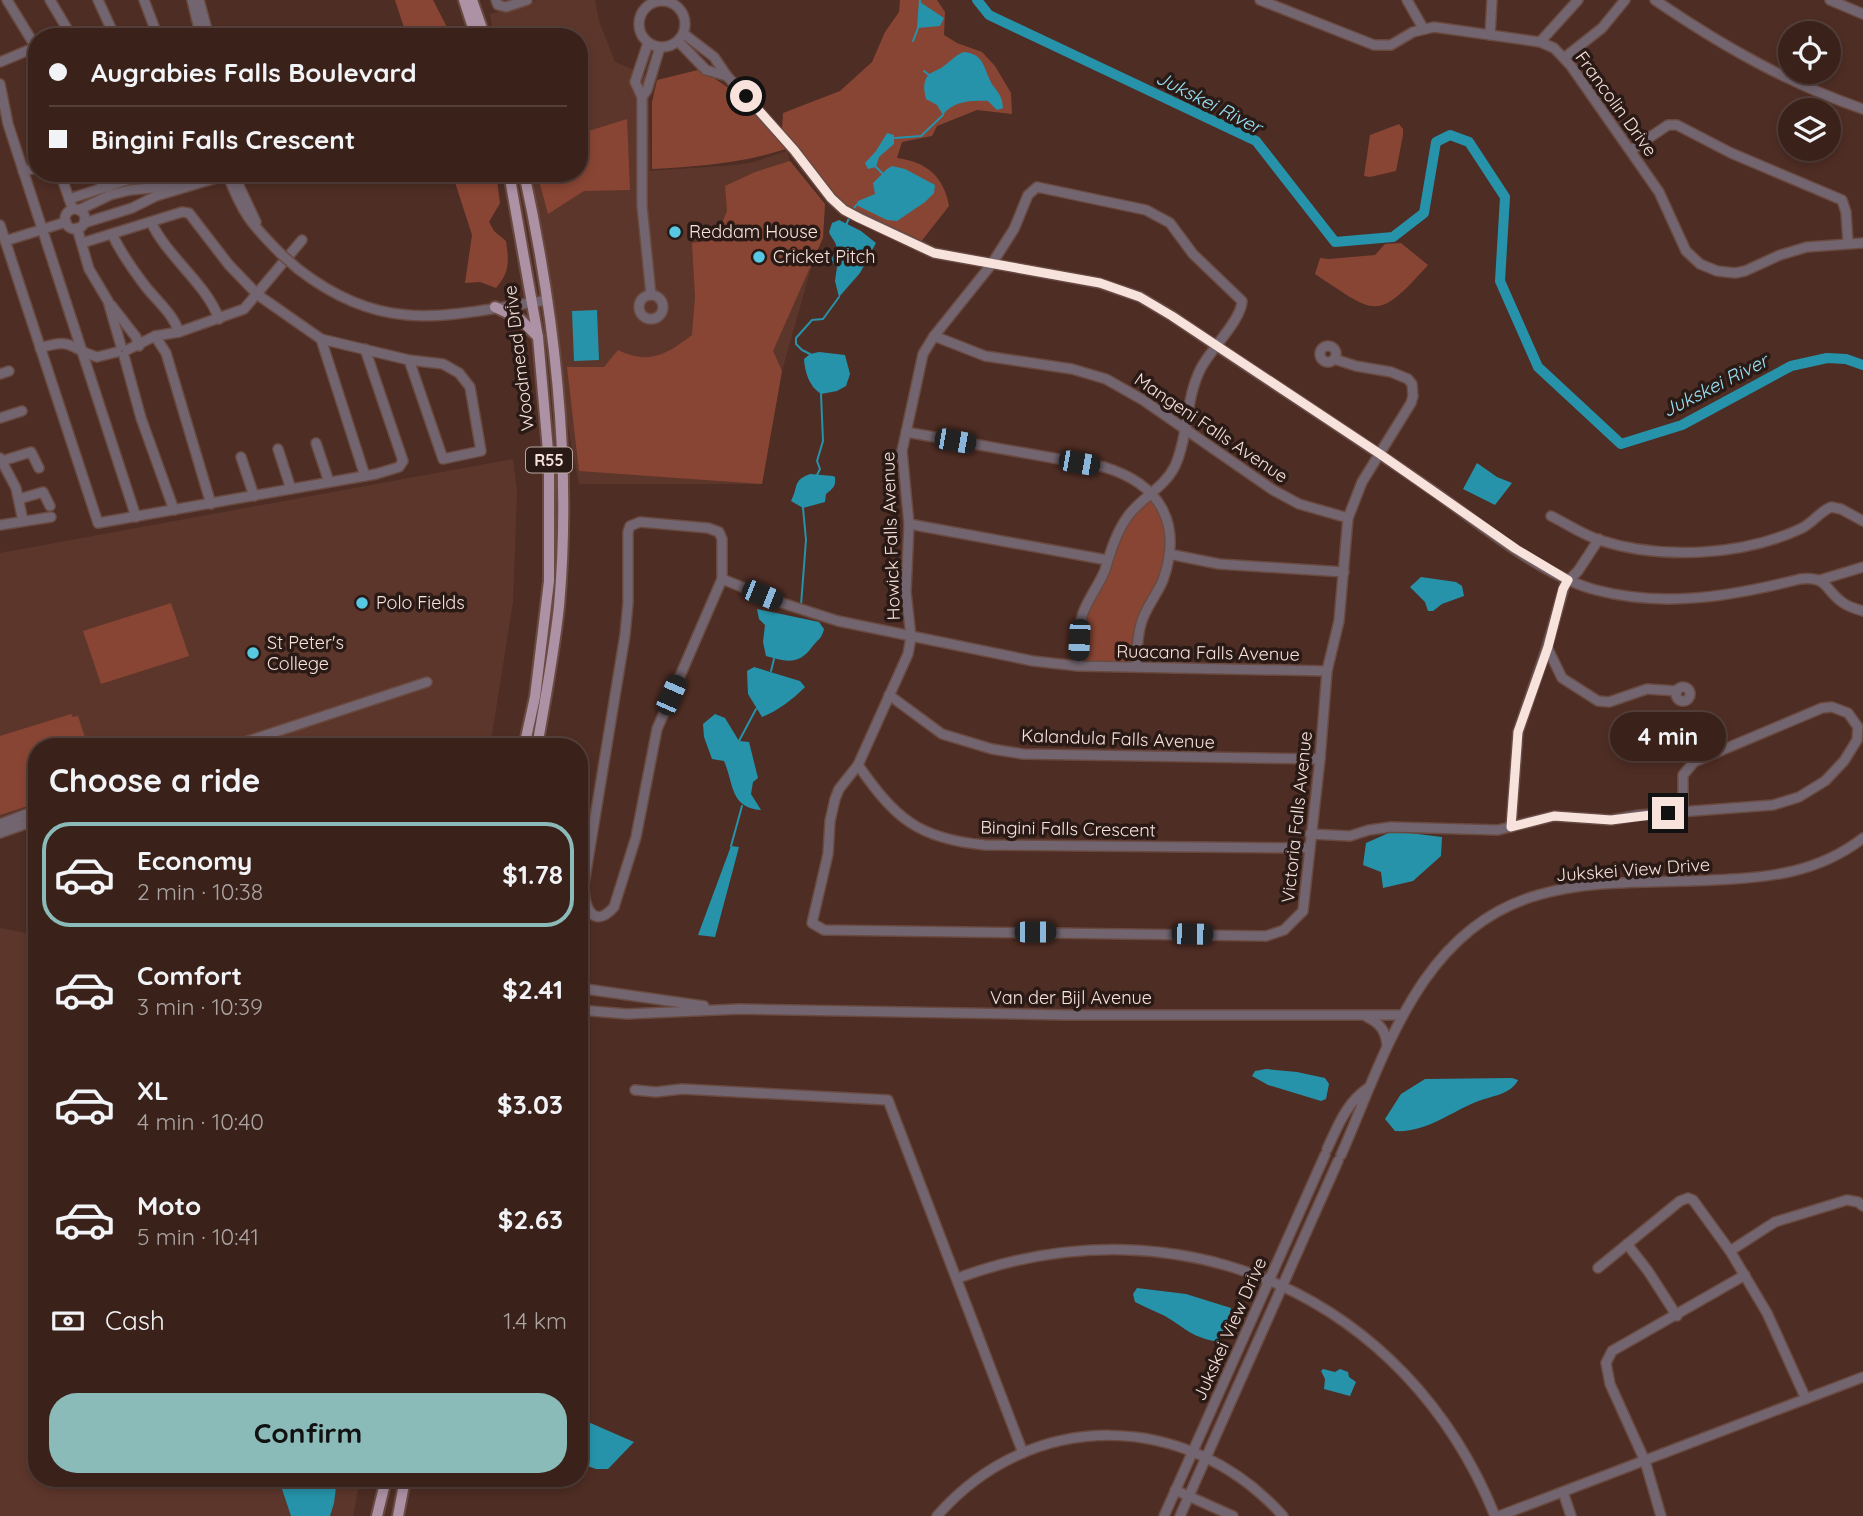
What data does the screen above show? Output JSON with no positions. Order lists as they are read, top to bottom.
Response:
{
  "streets": {
    "main road": ["Woodmead Drive", "R55"],
    "street": [
      "Francolin Drive",
      "Mangeni Falls Avenue",
      "Howick Falls Avenue",
      "Ruacana Falls Avenue",
      "Kalandula Falls Avenue",
      "Victoria Falls Avenue",
      "Bingini Falls Crescent",
      "Jukskei View Drive",
      "Van der Bijl Avenue"
    ]
  },
  "crossings": [
    ["Mangeni Falls Avenue", "Howick Falls Avenue"],
    ["Mangeni Falls Avenue", "Victoria Falls Avenue"],
    ["Howick Falls Avenue", "Ruacana Falls Avenue"],
    ["Howick Falls Avenue", "Kalandula Falls Avenue"],
    ["Howick Falls Avenue", "Victoria Falls Avenue"],
    ["Howick Falls Avenue", "Bingini Falls Crescent"],
    ["Ruacana Falls Avenue", "Victoria Falls Avenue"],
    ["Kalandula Falls Avenue", "Victoria Falls Avenue"],
    ["Victoria Falls Avenue", "Bingini Falls Crescent"],
    ["Jukskei View Drive", "Van der Bijl Avenue"]
  ],
  "water": ["Jukskei River"],
  "places": [
    "Reddam House",
    "Cricket Pitch",
    "Polo Fields",
    "St Peter's College"
  ],
  "page": {
    "banner": ["Augrabies Falls Boulevard", "Bingini Falls Crescent"],
    "bubble": "4 min",
    "heading": "Choose a ride",
    "list": [
      {
        "name": "Economy",
        "note": "2 min · 10:38",
        "value": "$1.78"
      },
      {
        "name": "Comfort",
        "note": "3 min · 10:39",
        "value": "$2.41"
      },
      {
        "name": "XL",
        "note": "4 min · 10:40",
        "value": "$3.03"
      },
      {
        "name": "Moto",
        "note": "5 min · 10:41",
        "value": "$2.63"
      }
    ],
    "pay": ["Cash", "1.4 km"],
    "buttons": "Confirm"
  }
}
